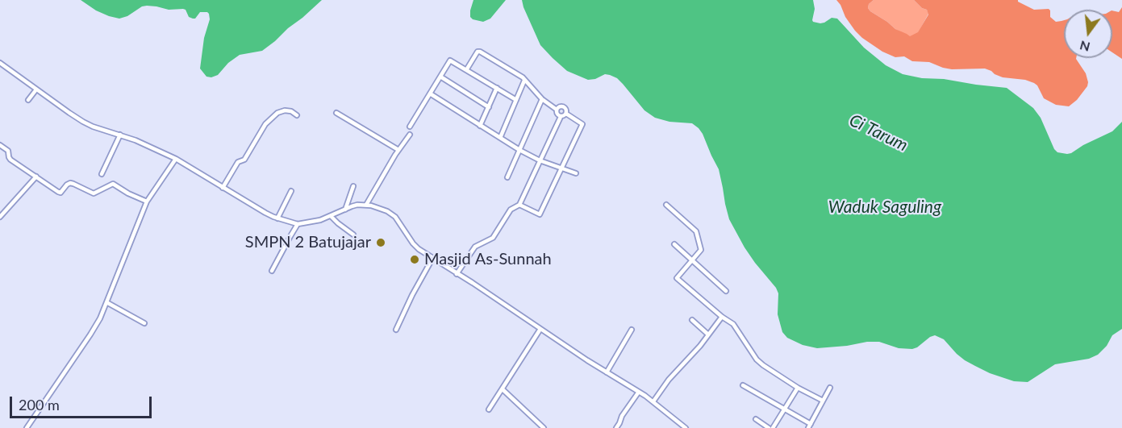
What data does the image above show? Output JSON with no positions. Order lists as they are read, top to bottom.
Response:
{
  "water": ["Ci Tarum", "Waduk Saguling"],
  "places": ["SMPN 2 Batujajar", "Masjid As-Sunnah"],
  "scale_bar": "200 m",
  "north": "bottom"
}
